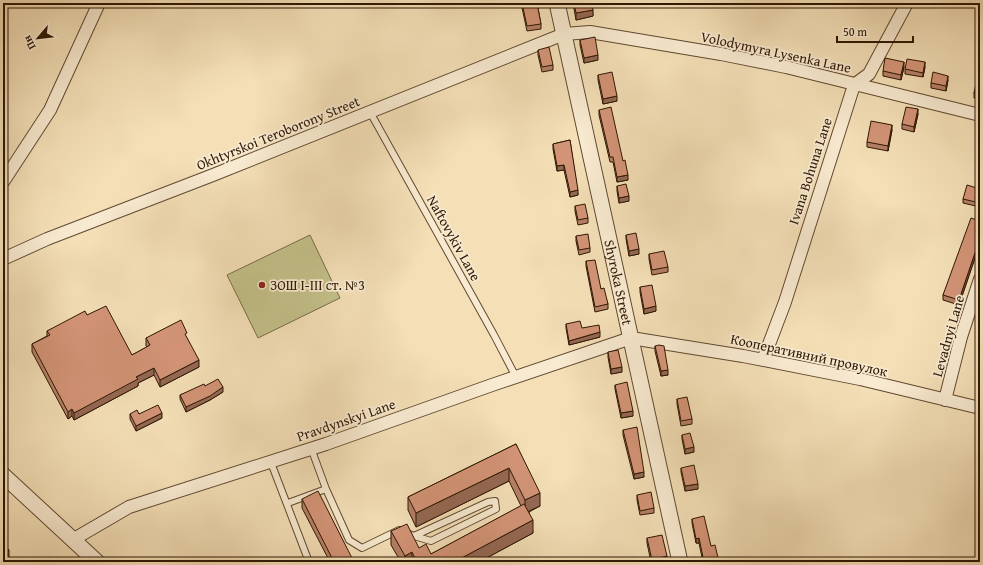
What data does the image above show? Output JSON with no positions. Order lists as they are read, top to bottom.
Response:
{
  "streets": {
    "street": [
      "Volodymyra Lysenka Lane",
      "Okhtyrskoi Teroborony Street",
      "Ivana Bohuna Lane",
      "Shyroka Street",
      "Levadnyi Lane",
      "Кооперативний провулок",
      "Pravdynskyi Lane"
    ],
    "lane": ["Naftovykiv Lane"]
  },
  "crossings": [
    ["Volodymyra Lysenka Lane", "Okhtyrskoi Teroborony Street"],
    ["Volodymyra Lysenka Lane", "Ivana Bohuna Lane"],
    ["Volodymyra Lysenka Lane", "Shyroka Street"],
    ["Okhtyrskoi Teroborony Street", "Naftovykiv Lane"],
    ["Okhtyrskoi Teroborony Street", "Shyroka Street"],
    ["Ivana Bohuna Lane", "Кооперативний провулок"],
    ["Naftovykiv Lane", "Pravdynskyi Lane"],
    ["Shyroka Street", "Кооперативний провулок"],
    ["Shyroka Street", "Pravdynskyi Lane"],
    ["Levadnyi Lane", "Кооперативний провулок"],
    ["Кооперативний провулок", "Pravdynskyi Lane"]
  ],
  "places": ["ЗОШ І-ІІІ ст. №3"],
  "scale_bar": "50 m",
  "north": "bottom left"
}
